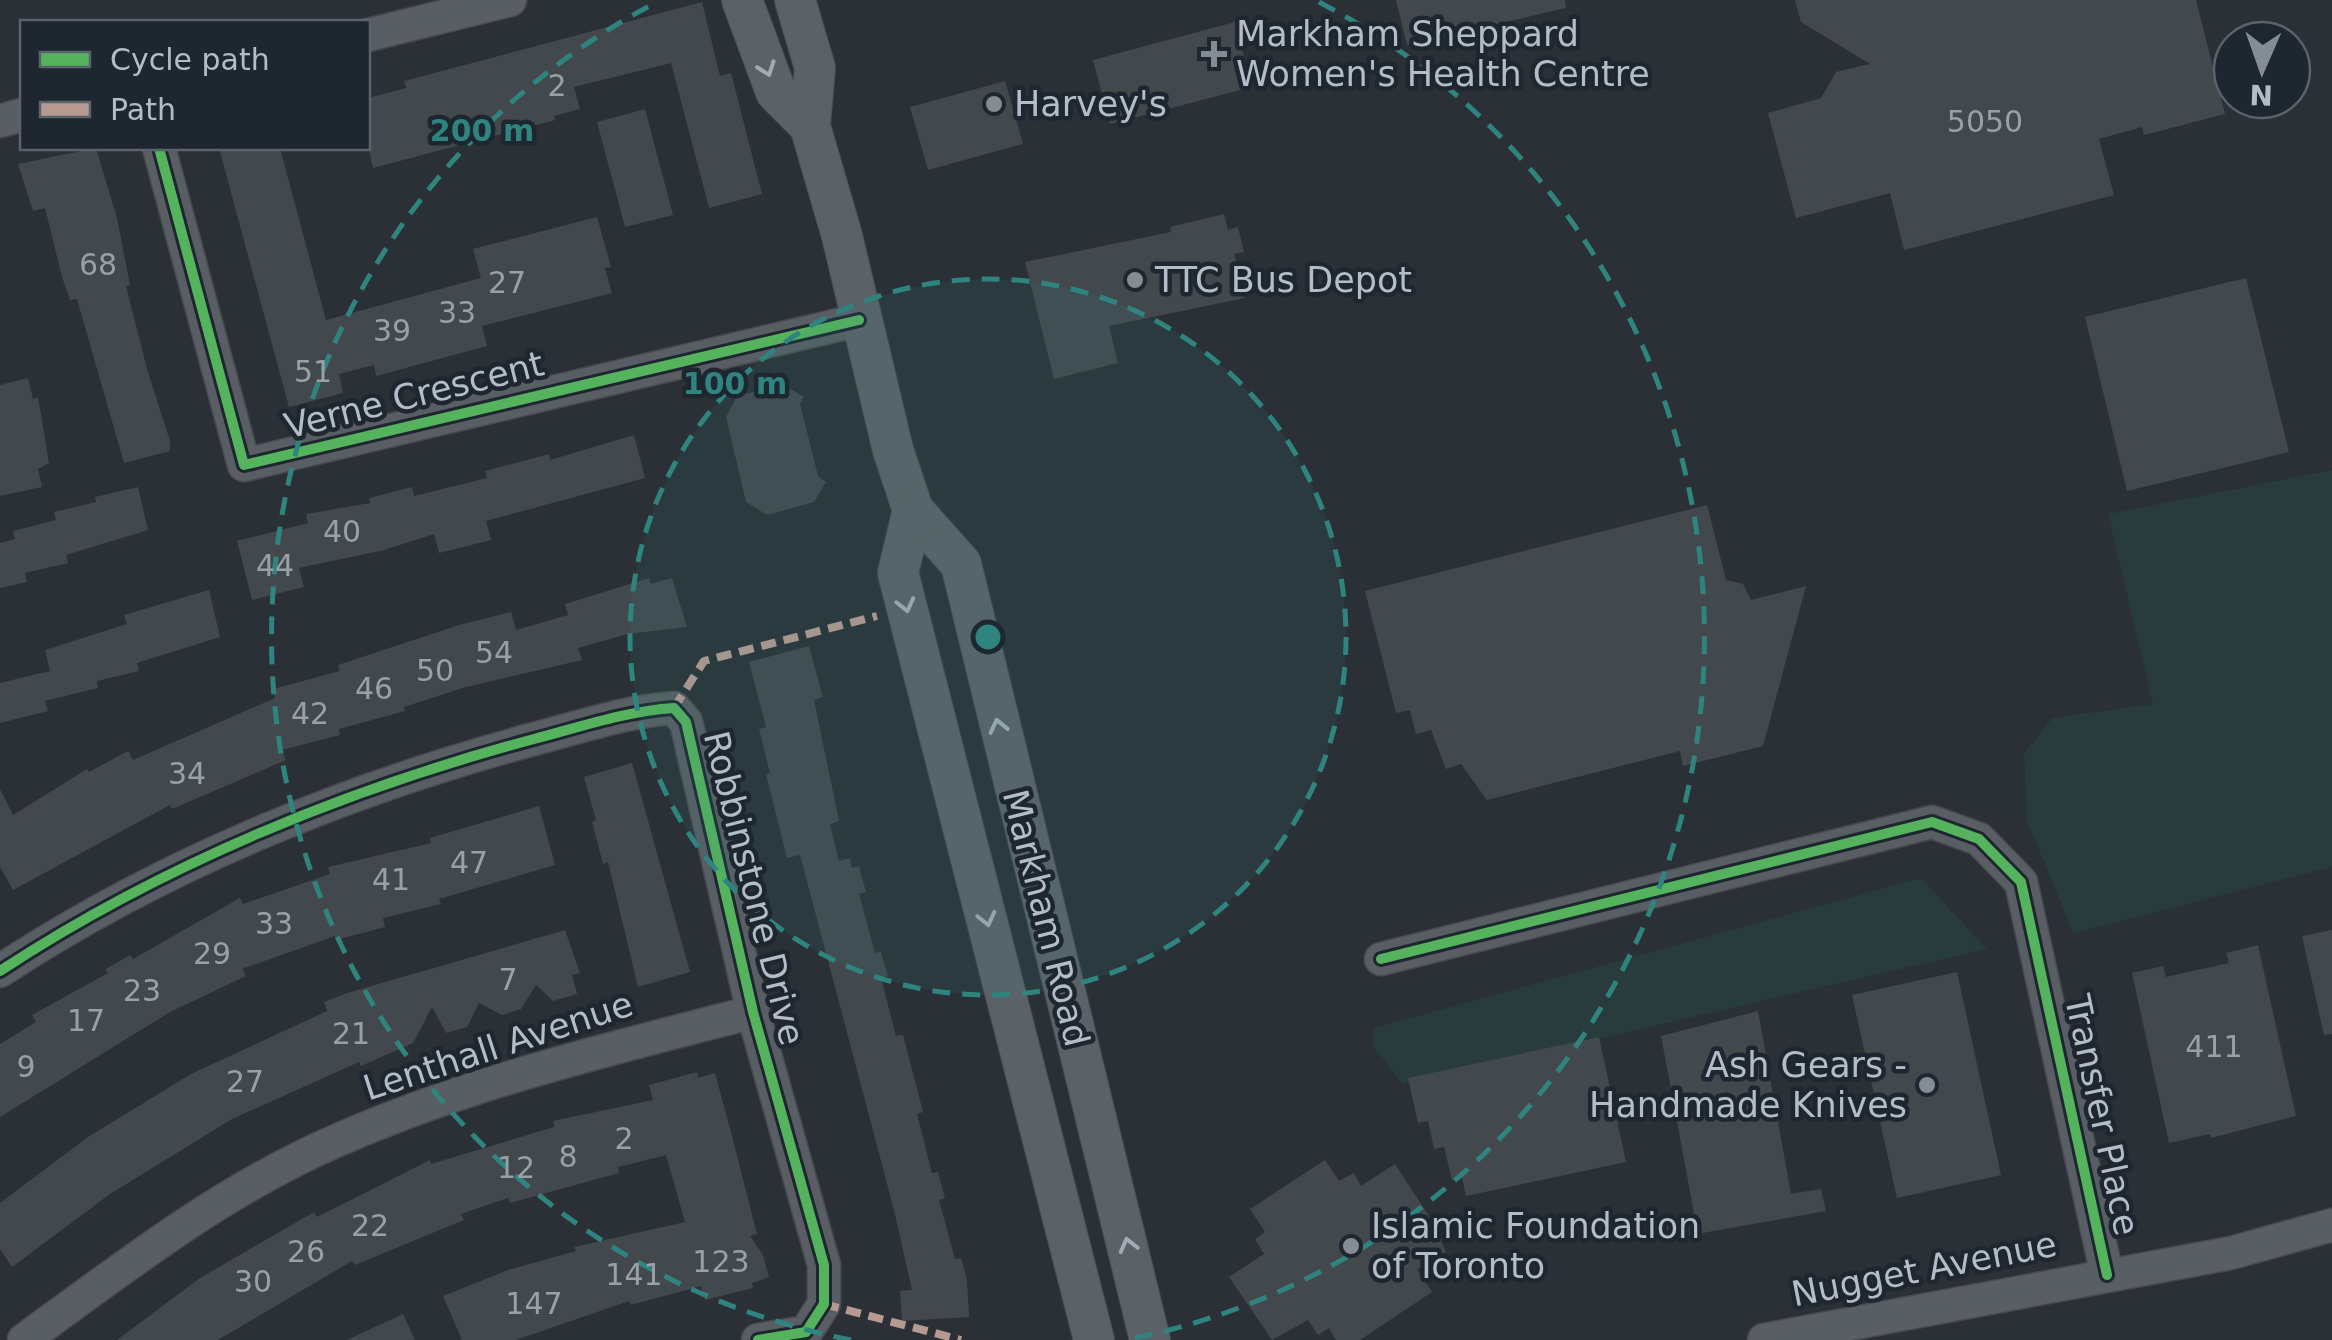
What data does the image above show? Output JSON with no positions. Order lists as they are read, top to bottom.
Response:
{
  "streets": {
    "main road": ["Markham Road"],
    "street": [
      "Verne Crescent",
      "Robbinstone Drive",
      "Lenthall Avenue",
      "Transfer Place",
      "Nugget Avenue"
    ]
  },
  "crossings": [
    ["Verne Crescent", "Markham Road"],
    ["Robbinstone Drive", "Lenthall Avenue"],
    ["Transfer Place", "Nugget Avenue"]
  ],
  "places": {
    "health": ["Markham Sheppard Women's Health Centre"],
    "other": [
      "Harvey's",
      "TTC Bus Depot",
      "Ash Gears - Handmade Knives",
      "Islamic Foundation of Toronto"
    ]
  },
  "house_numbers": [
    "2",
    "5050",
    "68",
    "27",
    "33",
    "39",
    "51",
    "40",
    "44",
    "54",
    "50",
    "46",
    "42",
    "34",
    "47",
    "41",
    "33",
    "29",
    "7",
    "23",
    "17",
    "21",
    "411",
    "9",
    "27",
    "2",
    "8",
    "12",
    "22",
    "26",
    "123",
    "141",
    "30",
    "147"
  ],
  "legend": ["Cycle path", "Path"],
  "north": "bottom",
  "rings": ["200 m", "100 m"]
}
